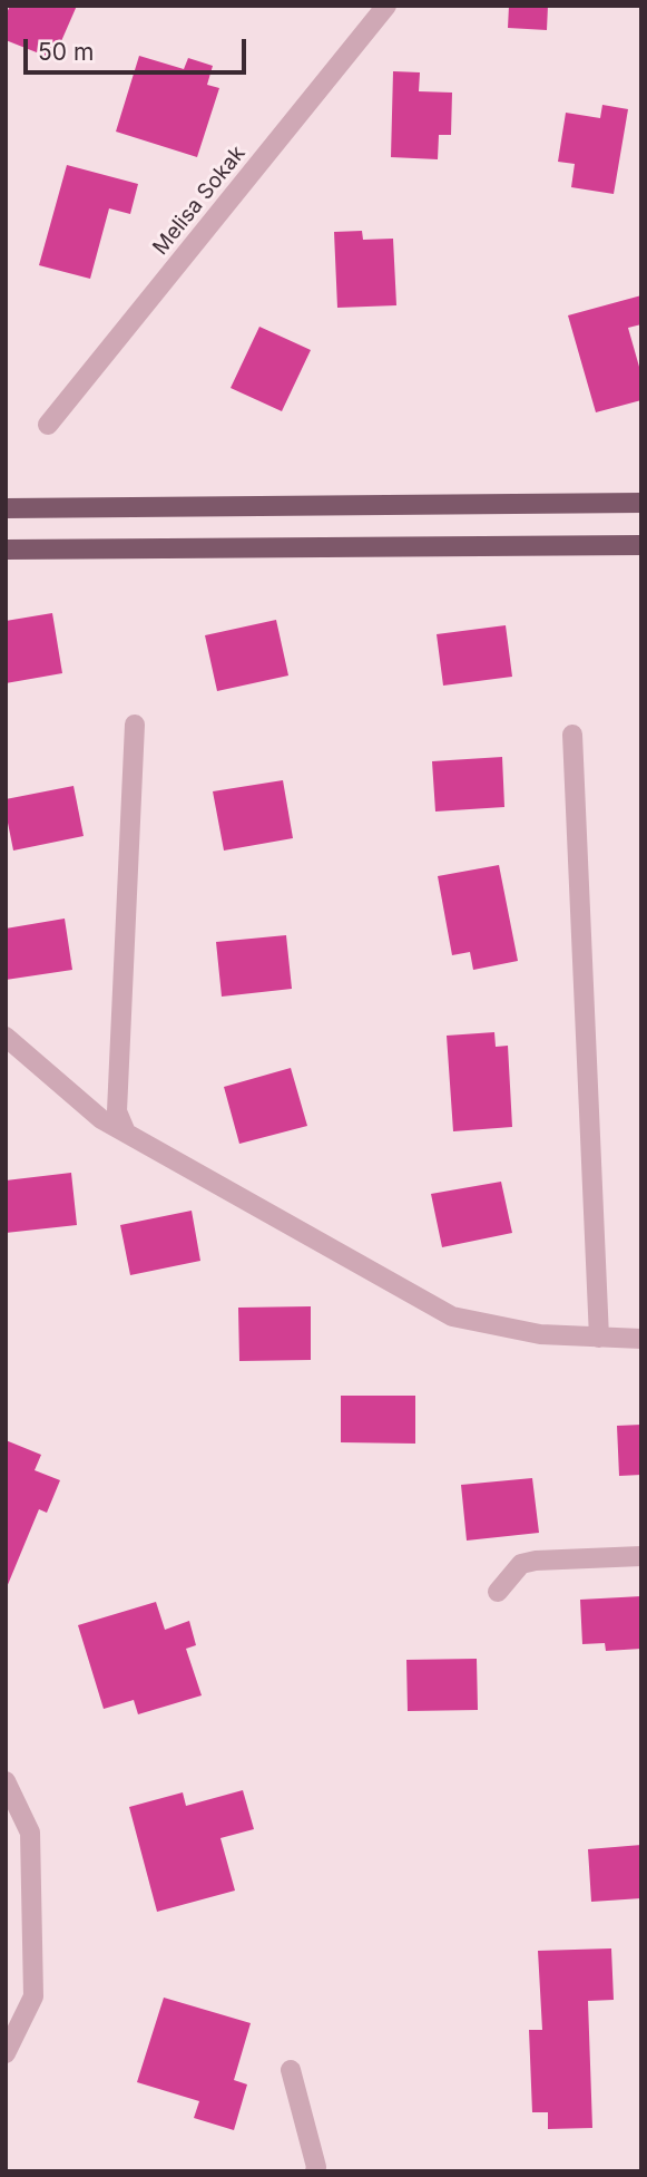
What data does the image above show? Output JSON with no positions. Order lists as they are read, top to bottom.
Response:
{
  "streets": {
    "street": ["Melisa Sokak"]
  },
  "scale_bar": "50 m"
}
